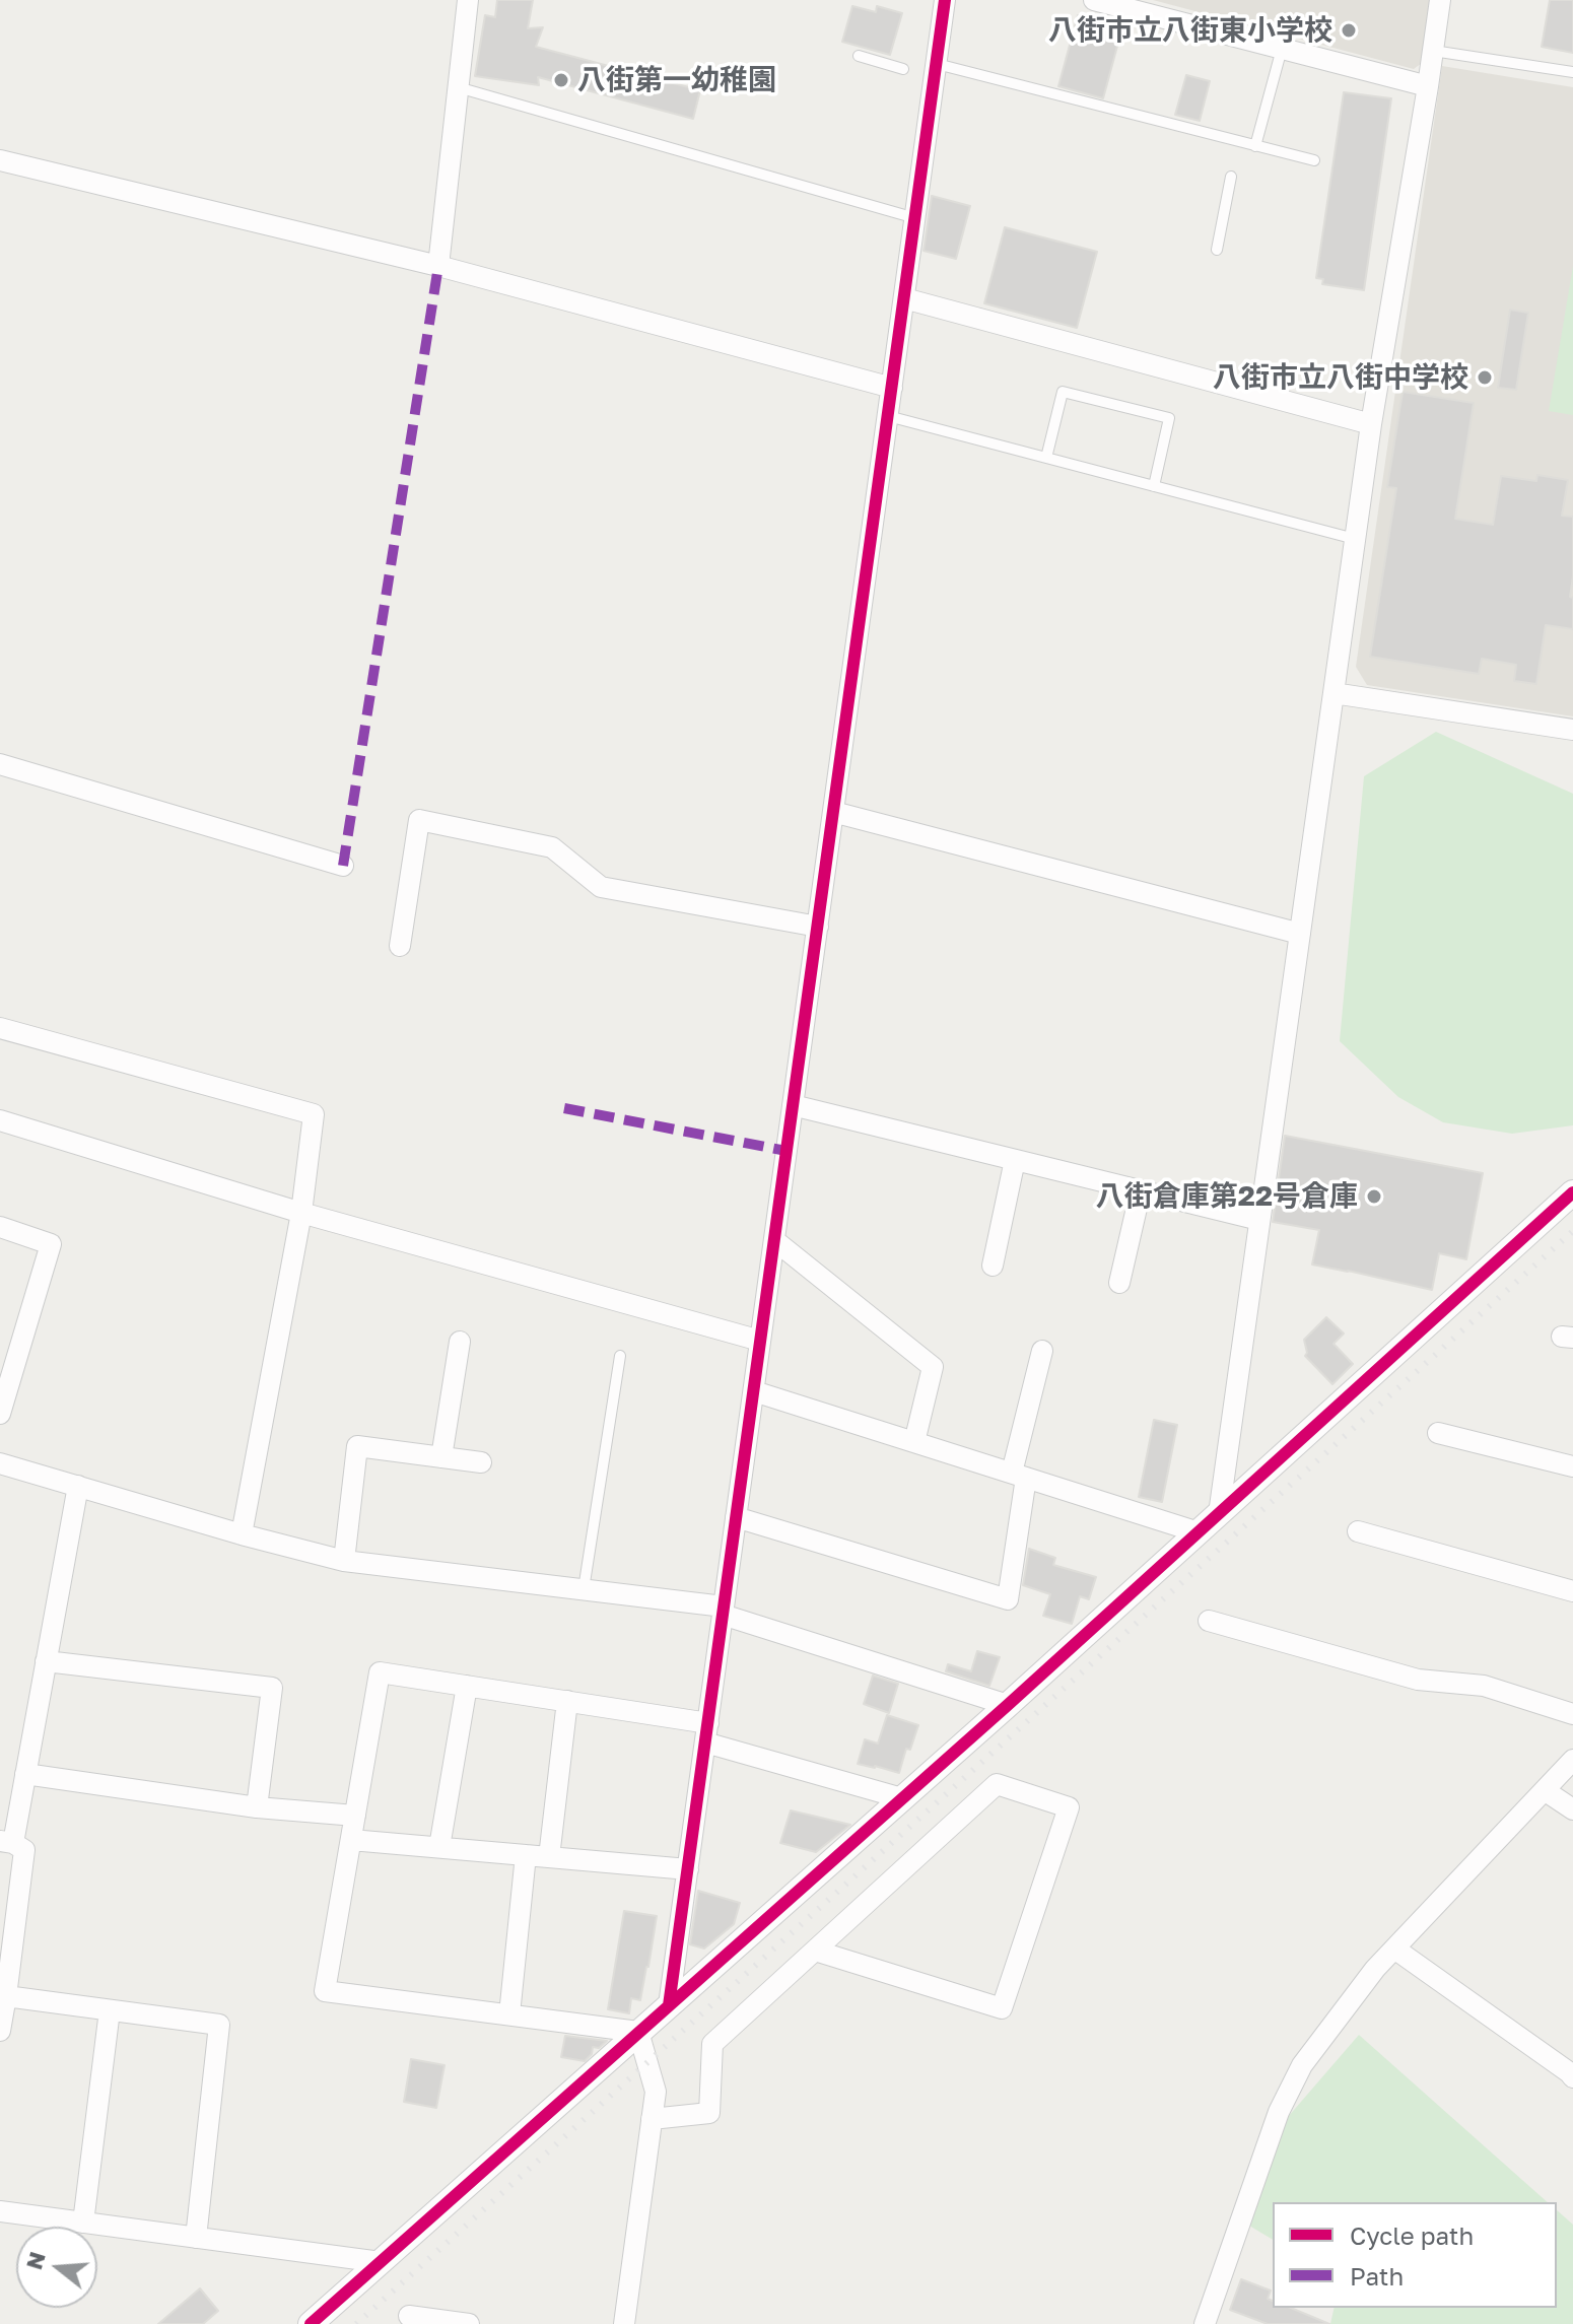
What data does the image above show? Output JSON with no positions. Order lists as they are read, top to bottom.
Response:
{
  "places": [
    "八街市立八街東小学校",
    "八街第一幼稚園",
    "八街市立八街中学校",
    "八街倉庫第22号倉庫"
  ],
  "legend": ["Cycle path", "Path"],
  "north": "left"
}
